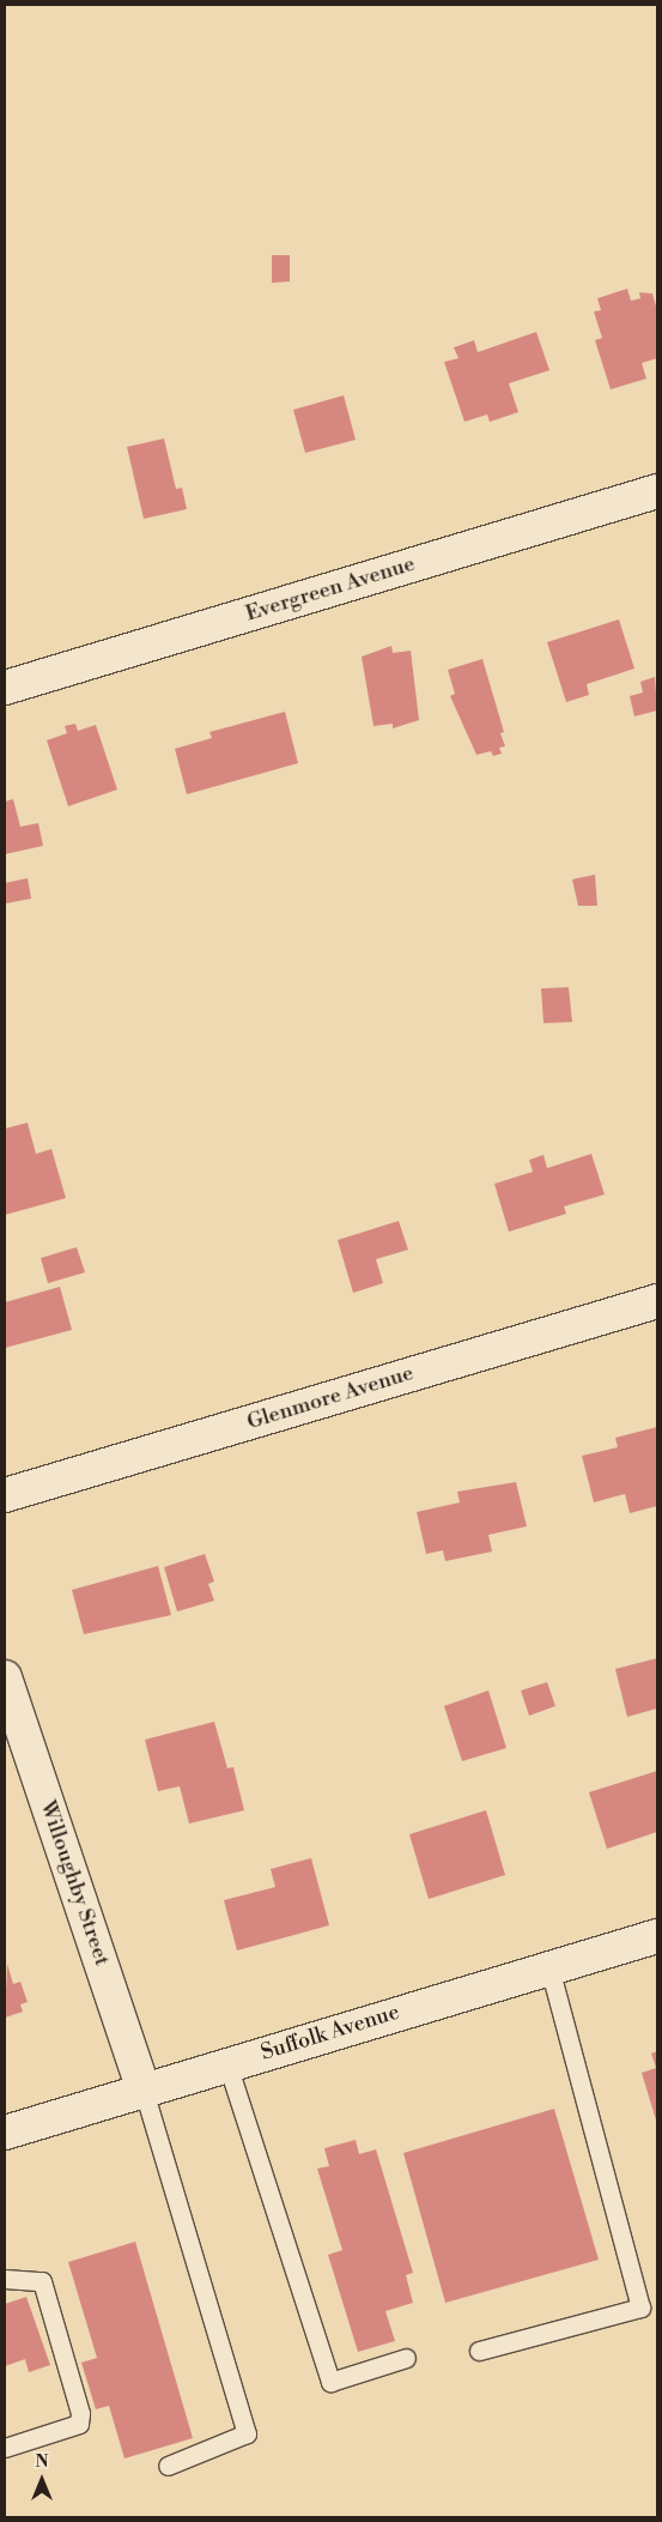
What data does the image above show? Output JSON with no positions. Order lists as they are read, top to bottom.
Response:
{
  "streets": {
    "street": [
      "Evergreen Avenue",
      "Glenmore Avenue",
      "Willoughby Street",
      "Suffolk Avenue"
    ]
  },
  "crossings": [
    ["Willoughby Street", "Suffolk Avenue"]
  ],
  "north": "top"
}
